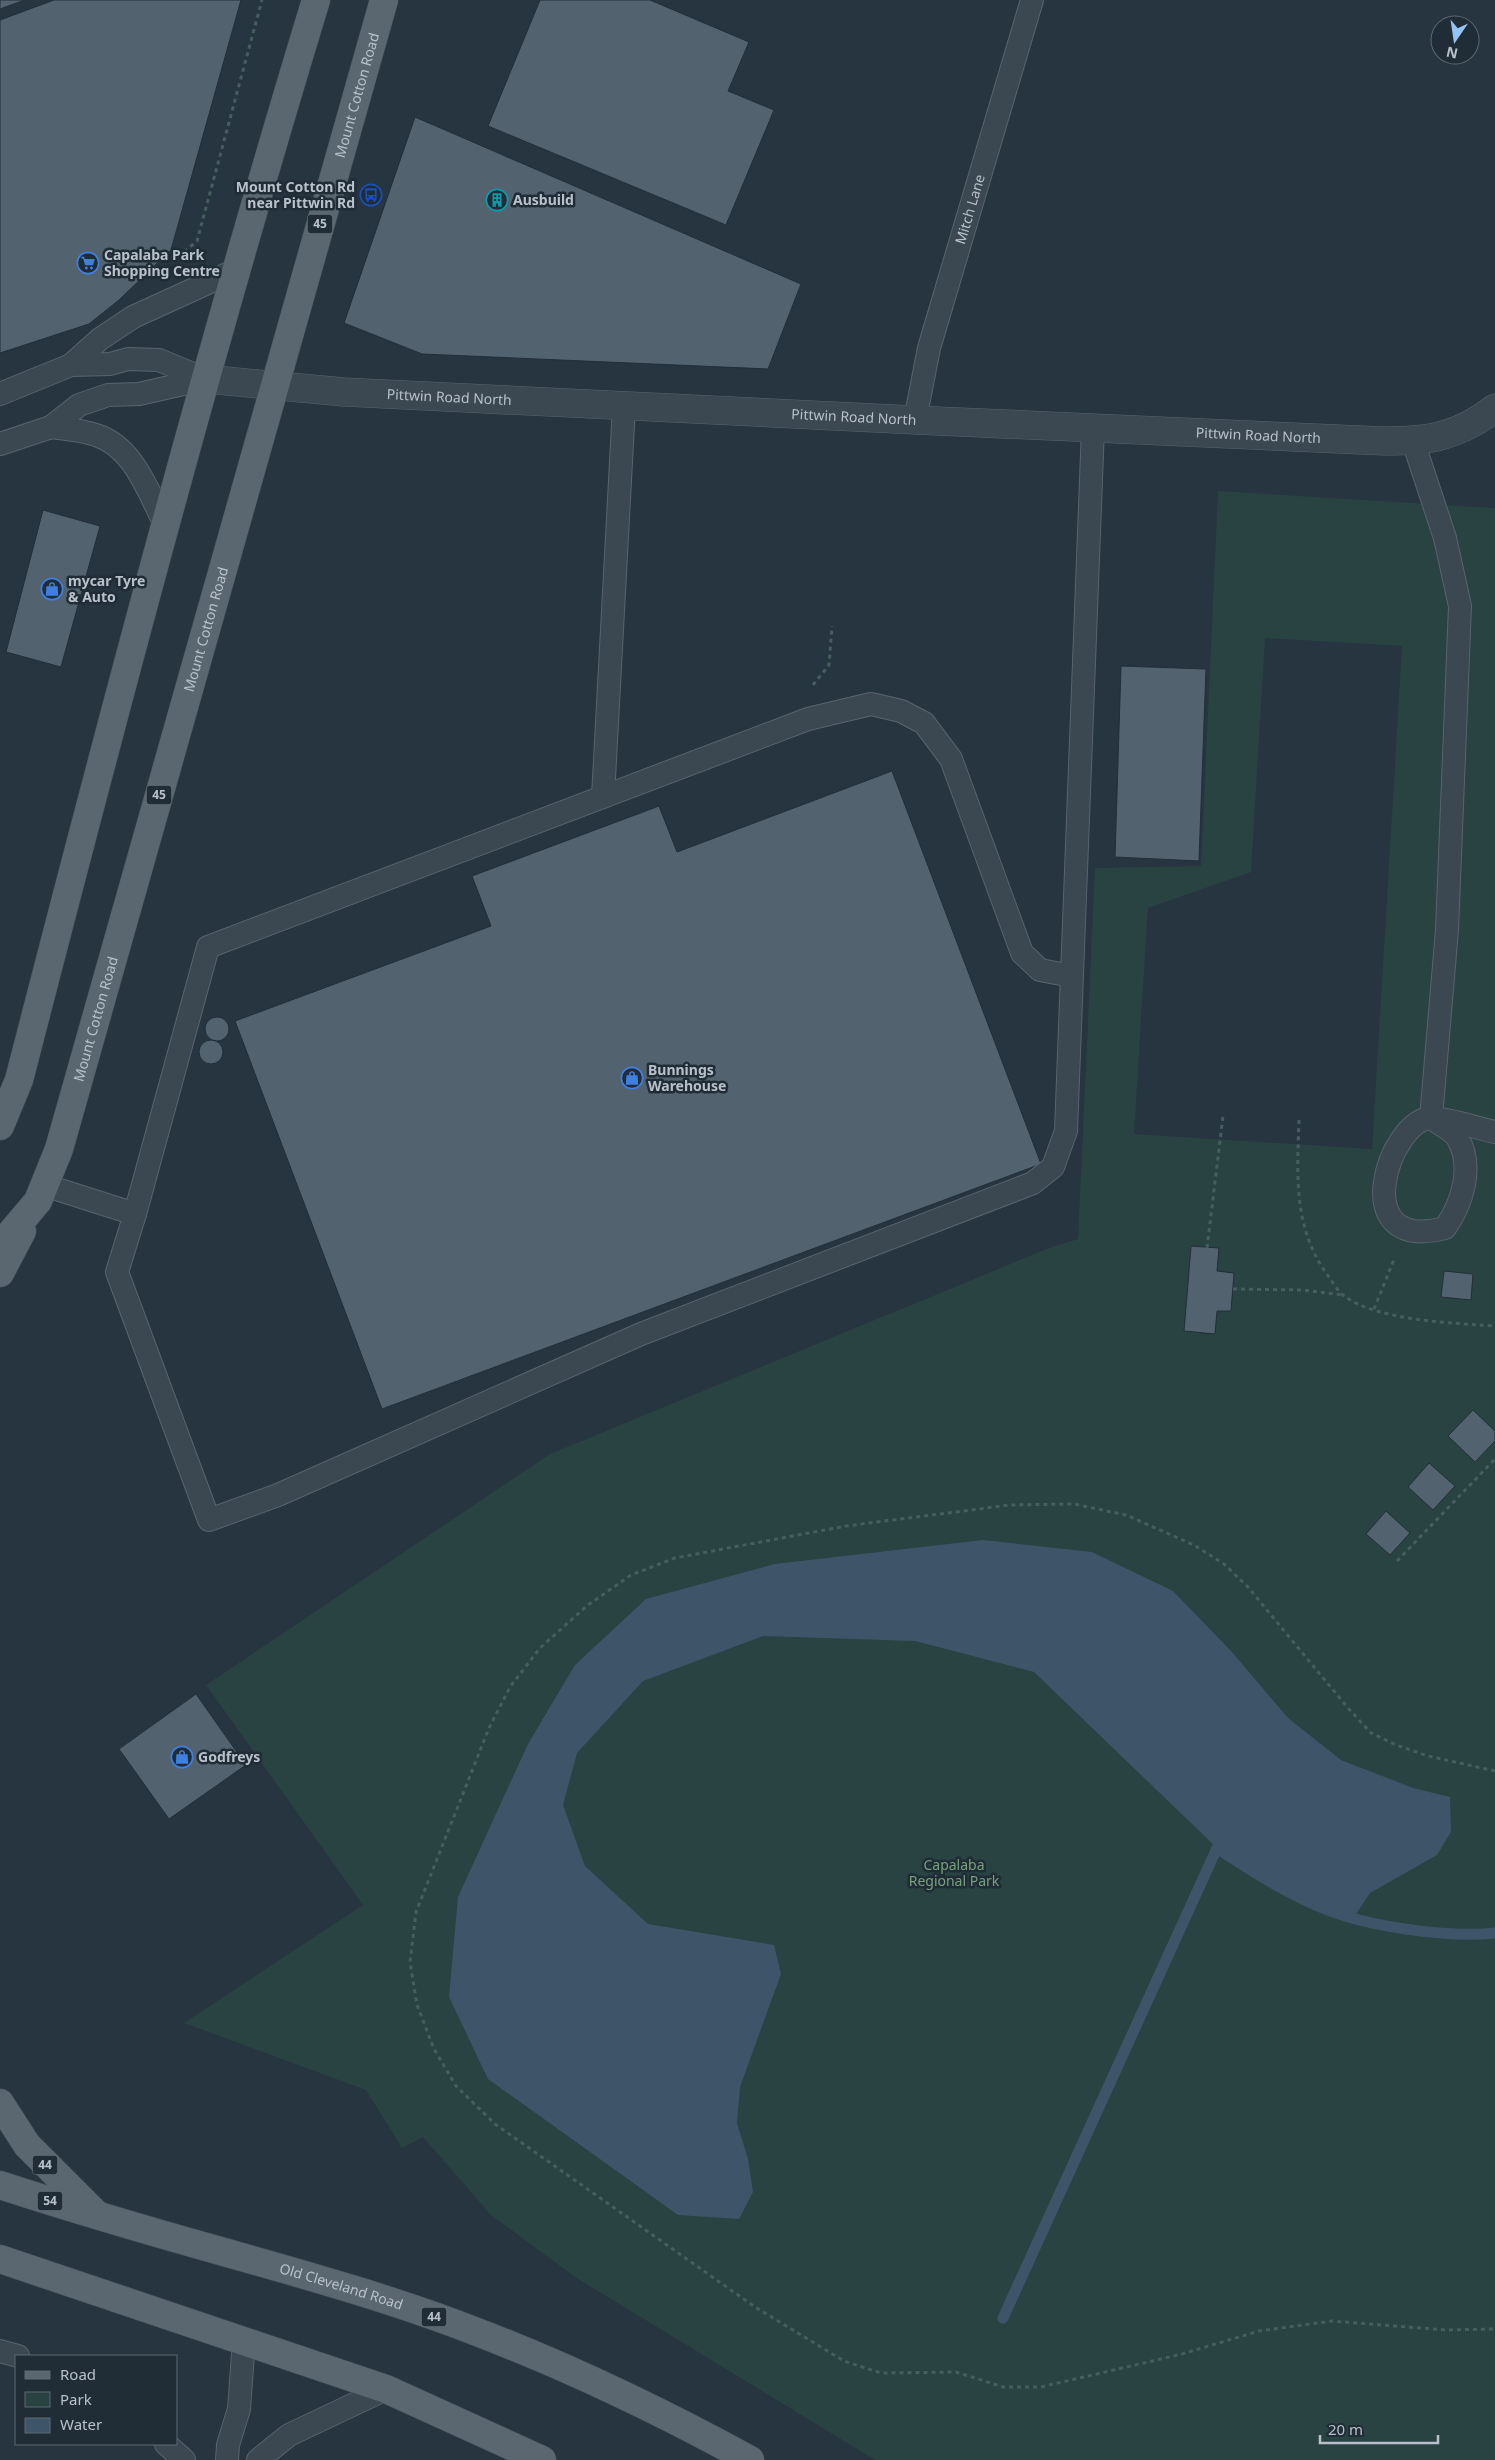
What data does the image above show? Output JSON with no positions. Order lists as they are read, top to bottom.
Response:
{
  "streets": {
    "main road": [
      "Mount Cotton Road",
      "45",
      "44",
      "54",
      "Old Cleveland Road"
    ],
    "street": ["Pittwin Road North"],
    "lane": ["Mitch Lane"]
  },
  "crossings": [
    ["Mount Cotton Road", "Pittwin Road North"],
    ["Mitch Lane", "Pittwin Road North"],
    ["44", "Old Cleveland Road"]
  ],
  "parks": ["Capalaba Regional Park"],
  "places": {
    "bus stop": ["Mount Cotton Rd near Pittwin Rd"],
    "building": ["Ausbuild"],
    "supermarket": ["Capalaba Park Shopping Centre"],
    "shop": ["mycar Tyre & Auto", "Bunnings Warehouse", "Godfreys"]
  },
  "legend": ["Road", "Park", "Water"],
  "scale_bar": "20 m",
  "north": "bottom"
}
